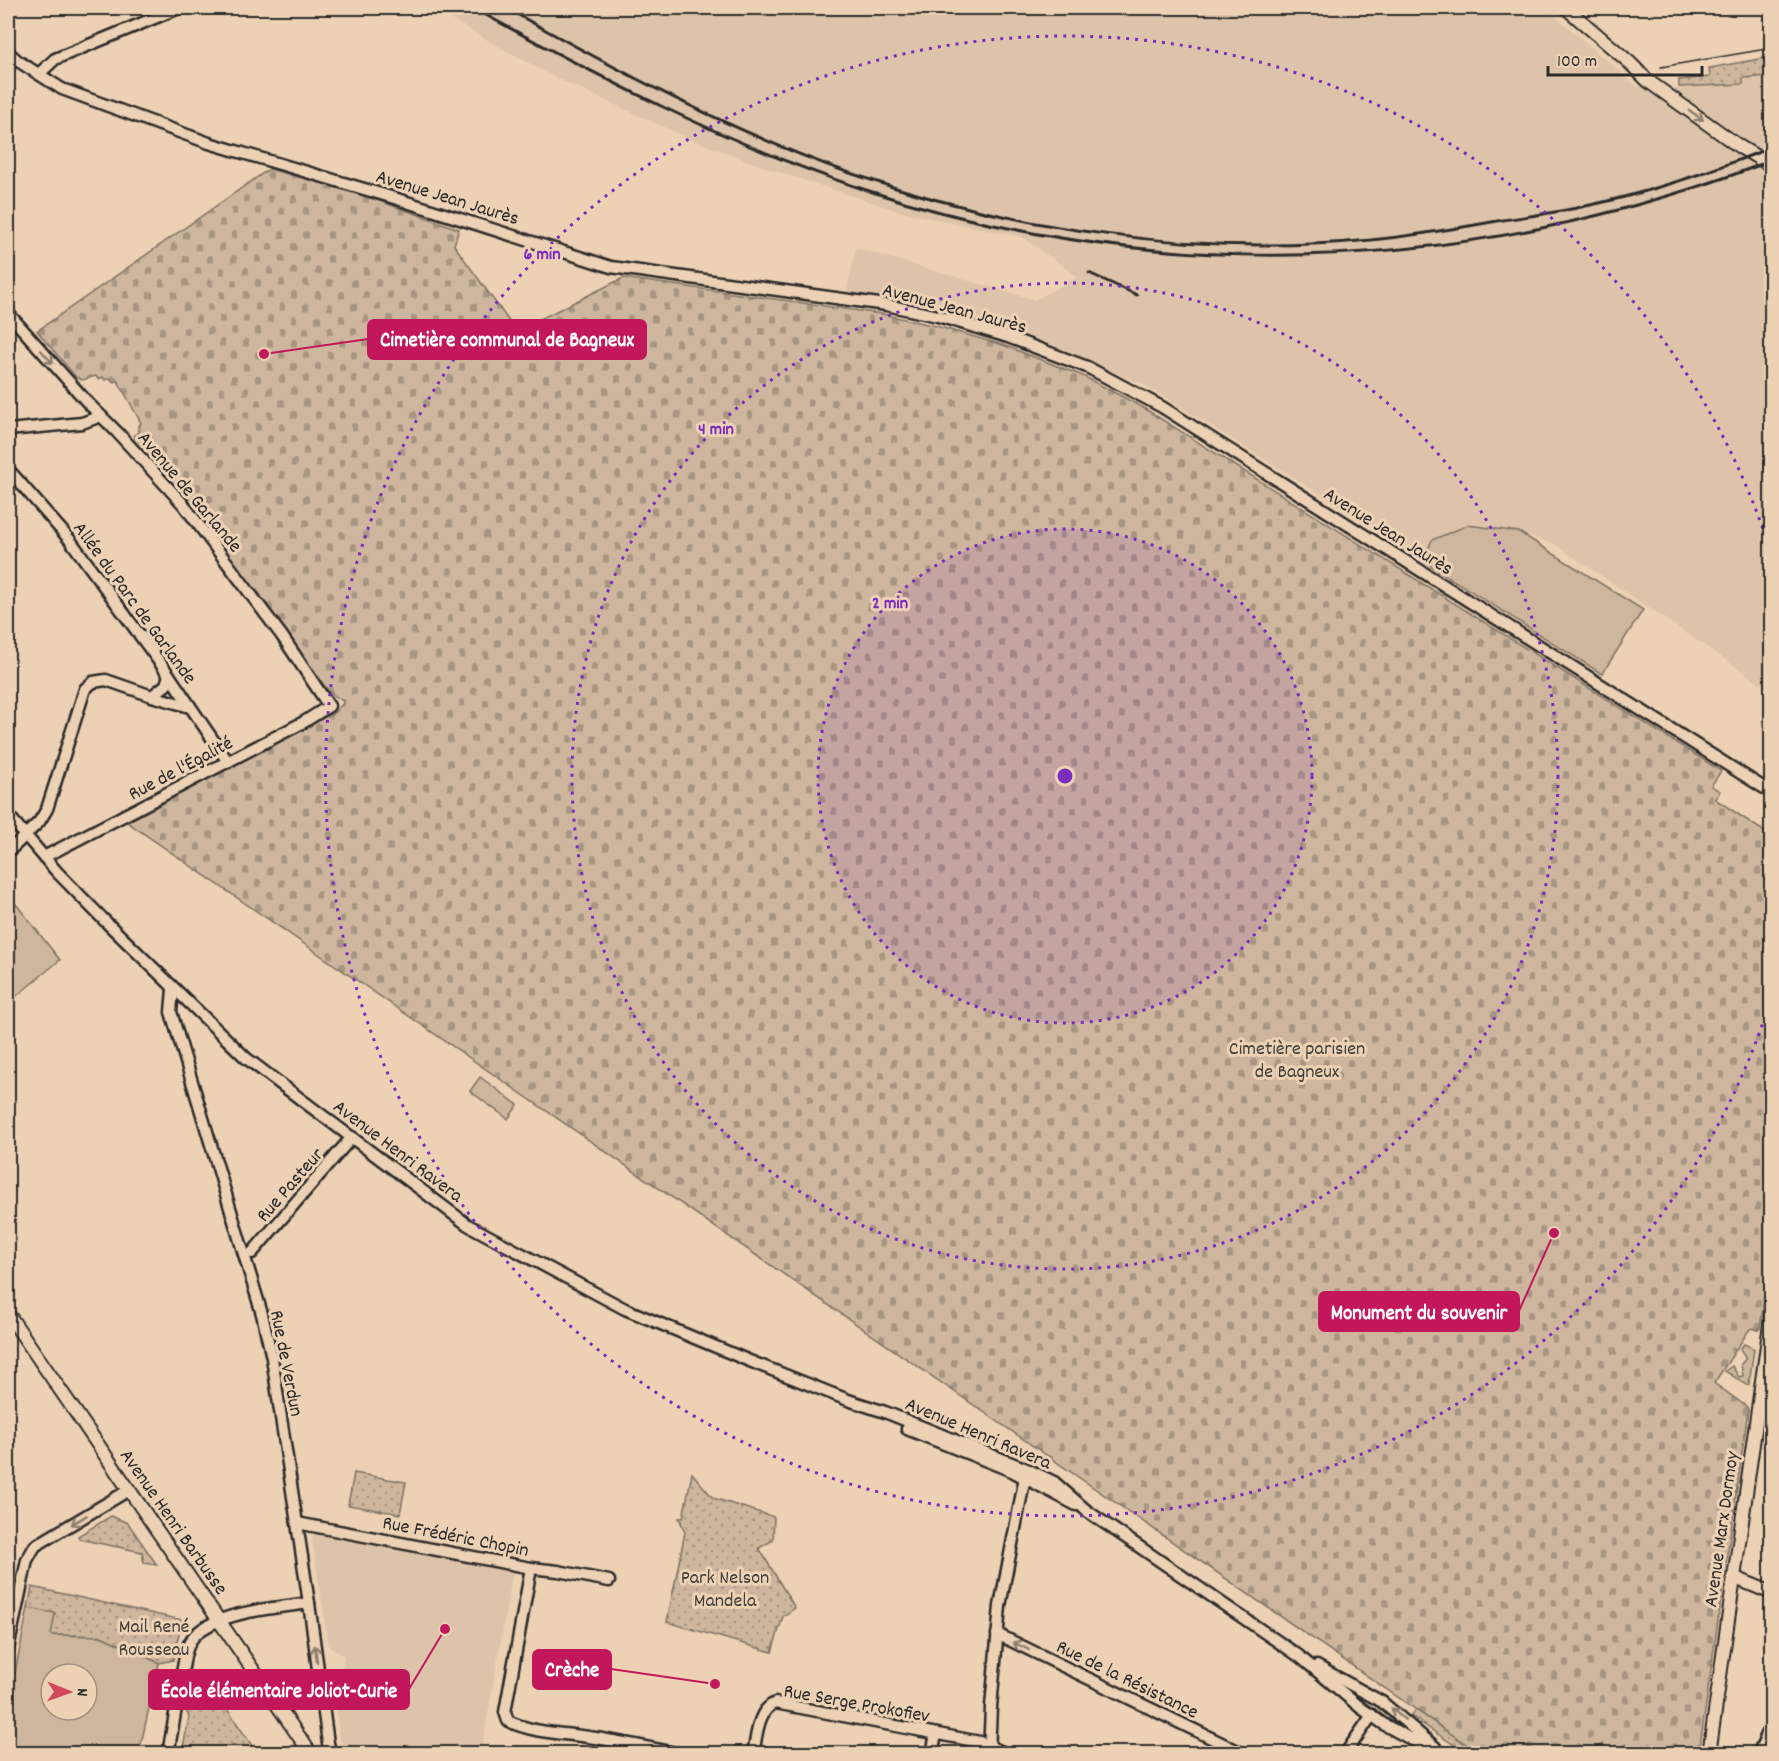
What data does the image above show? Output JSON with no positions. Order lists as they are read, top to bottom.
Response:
{
  "streets": {
    "main road": ["Avenue Henri Barbusse", "Avenue Marx Dormoy"],
    "street": [
      "Avenue Jean Jaurès",
      "Avenue de Garlande",
      "Allée du Parc de Garlande",
      "Rue de l'Égalité",
      "Avenue Henri Ravera",
      "Rue Pasteur",
      "Rue de Verdun",
      "Rue Frédéric Chopin",
      "Rue de la Résistance",
      "Rue Serge Prokofiev"
    ]
  },
  "crossings": [
    ["Avenue de Garlande", "Rue de l'Égalité"],
    ["Allée du Parc de Garlande", "Rue de l'Égalité"],
    ["Rue de l'Égalité", "Avenue Henri Ravera"],
    ["Avenue Henri Ravera", "Rue Pasteur"],
    ["Avenue Henri Ravera", "Rue de Verdun"],
    ["Rue de Verdun", "Rue Frédéric Chopin"]
  ],
  "one_way": ["Rue de la Résistance"],
  "parks": ["Cimetière parisien de Bagneux", "Park Nelson Mandela", "Mail René Rousseau"],
  "places": [
    "Cimetière communal de Bagneux",
    "Monument du souvenir",
    "École élémentaire Joliot-Curie",
    "Crèche"
  ],
  "scale_bar": "100 m",
  "north": "right",
  "rings": ["6 min", "4 min", "2 min"]
}
